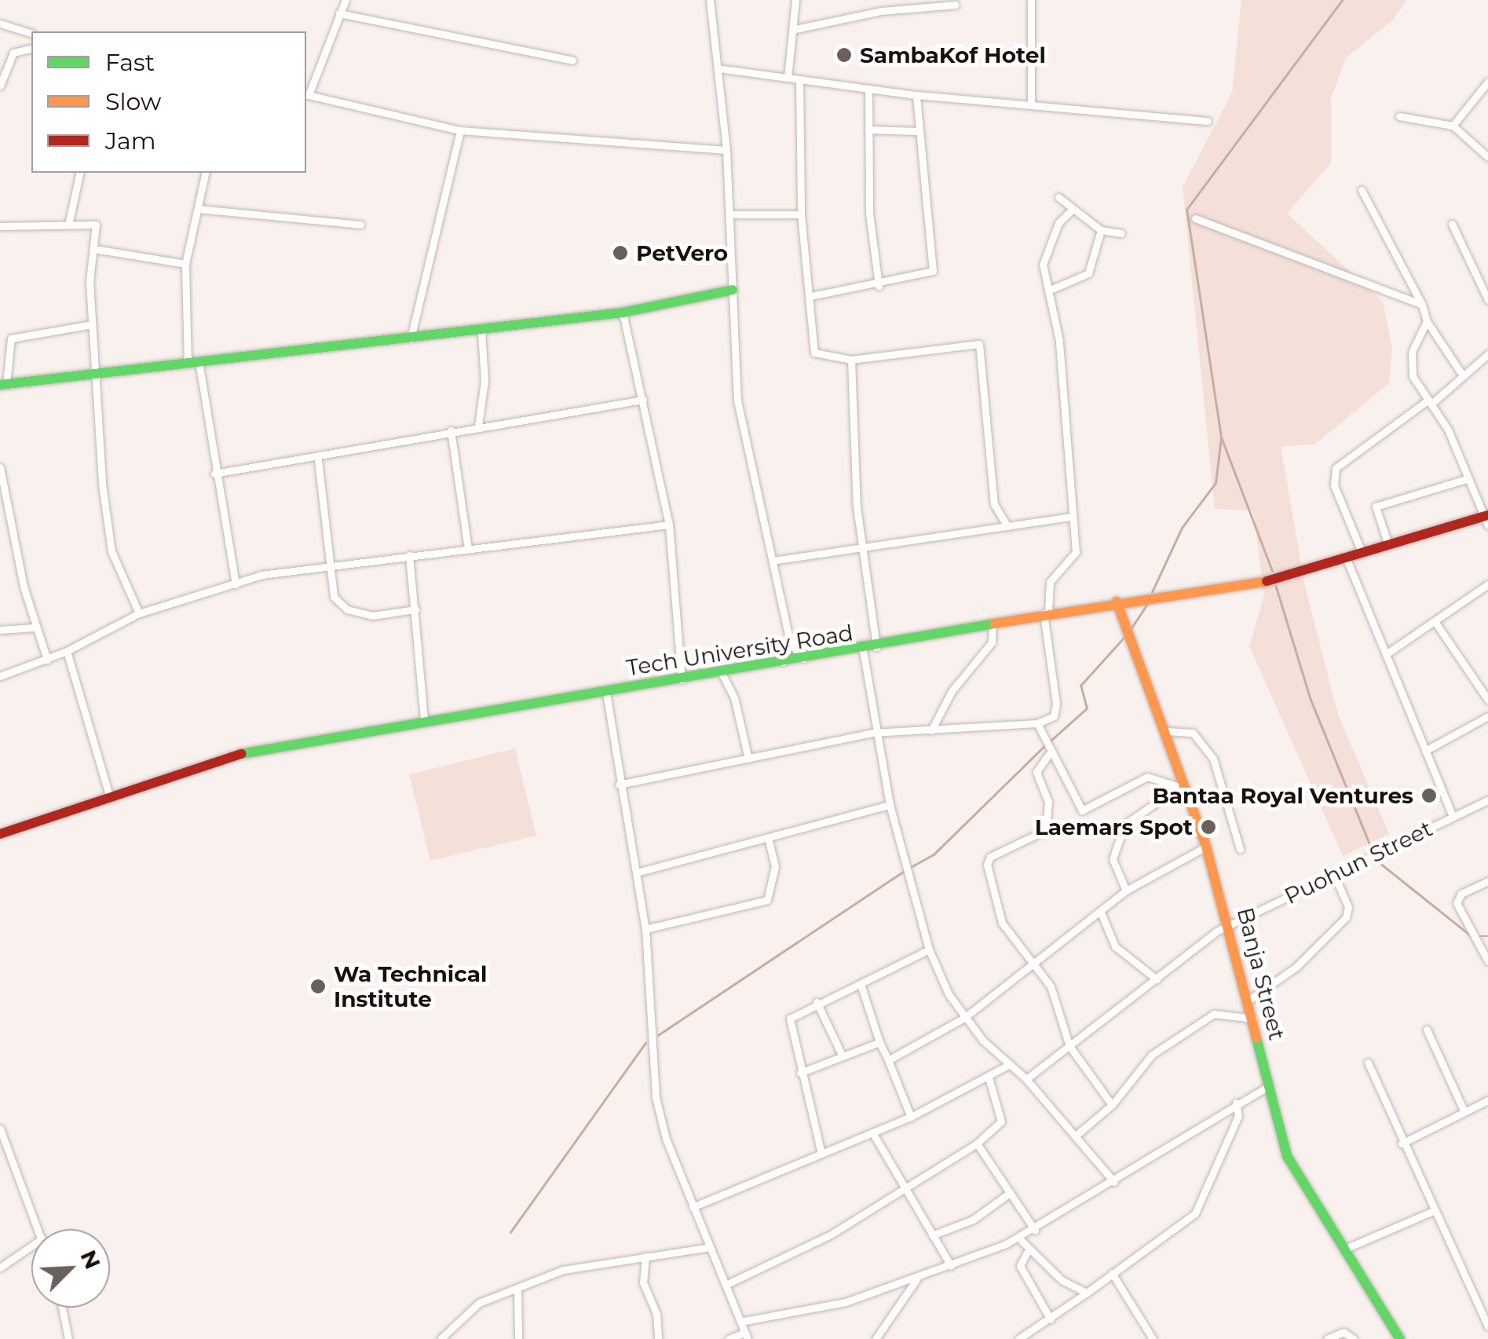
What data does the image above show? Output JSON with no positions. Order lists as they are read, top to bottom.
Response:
{
  "streets": {
    "street": ["Tech University Road", "Puohun Street", "Banja Street"]
  },
  "crossings": [
    ["Tech University Road", "Banja Street"],
    ["Puohun Street", "Banja Street"]
  ],
  "places": [
    "SambaKof Hotel",
    "PetVero",
    "Bantaa Royal Ventures",
    "Laemars Spot",
    "Wa Technical Institute"
  ],
  "legend": ["Fast", "Slow", "Jam"],
  "north": "top right"
}
